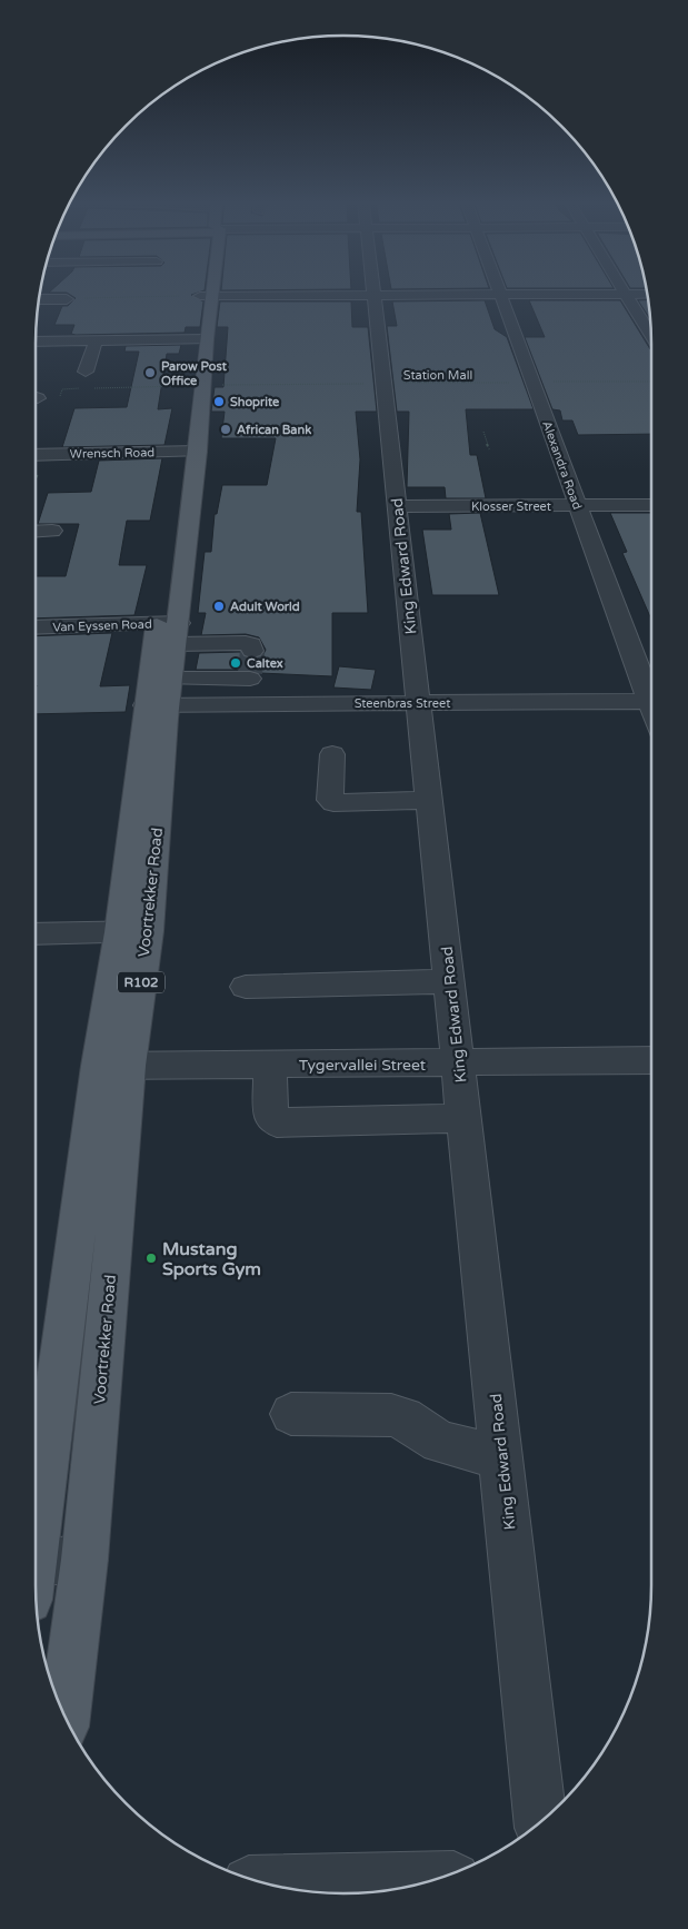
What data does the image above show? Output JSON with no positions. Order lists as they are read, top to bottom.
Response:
{
  "streets": {
    "main road": ["Voortrekker Road", "R102"],
    "street": [
      "Wrensch Road",
      "Alexandra Road",
      "Klosser Street",
      "King Edward Road",
      "Van Eyssen Road",
      "Steenbras Street",
      "Tygervallei Street"
    ],
    "path": ["Station Mall"]
  },
  "crossings": [
    ["Station Mall", "Alexandra Road"],
    ["Station Mall", "King Edward Road"],
    ["Wrensch Road", "Voortrekker Road"],
    ["Alexandra Road", "Klosser Street"],
    ["Klosser Street", "King Edward Road"],
    ["King Edward Road", "Steenbras Street"],
    ["King Edward Road", "Tygervallei Street"],
    ["Van Eyssen Road", "Voortrekker Road"],
    ["Steenbras Street", "Voortrekker Road"],
    ["Voortrekker Road", "Tygervallei Street"]
  ],
  "places": [
    "Parow Post Office",
    "Shoprite",
    "African Bank",
    "Adult World",
    "Caltex",
    "Mustang Sports Gym"
  ]
}
